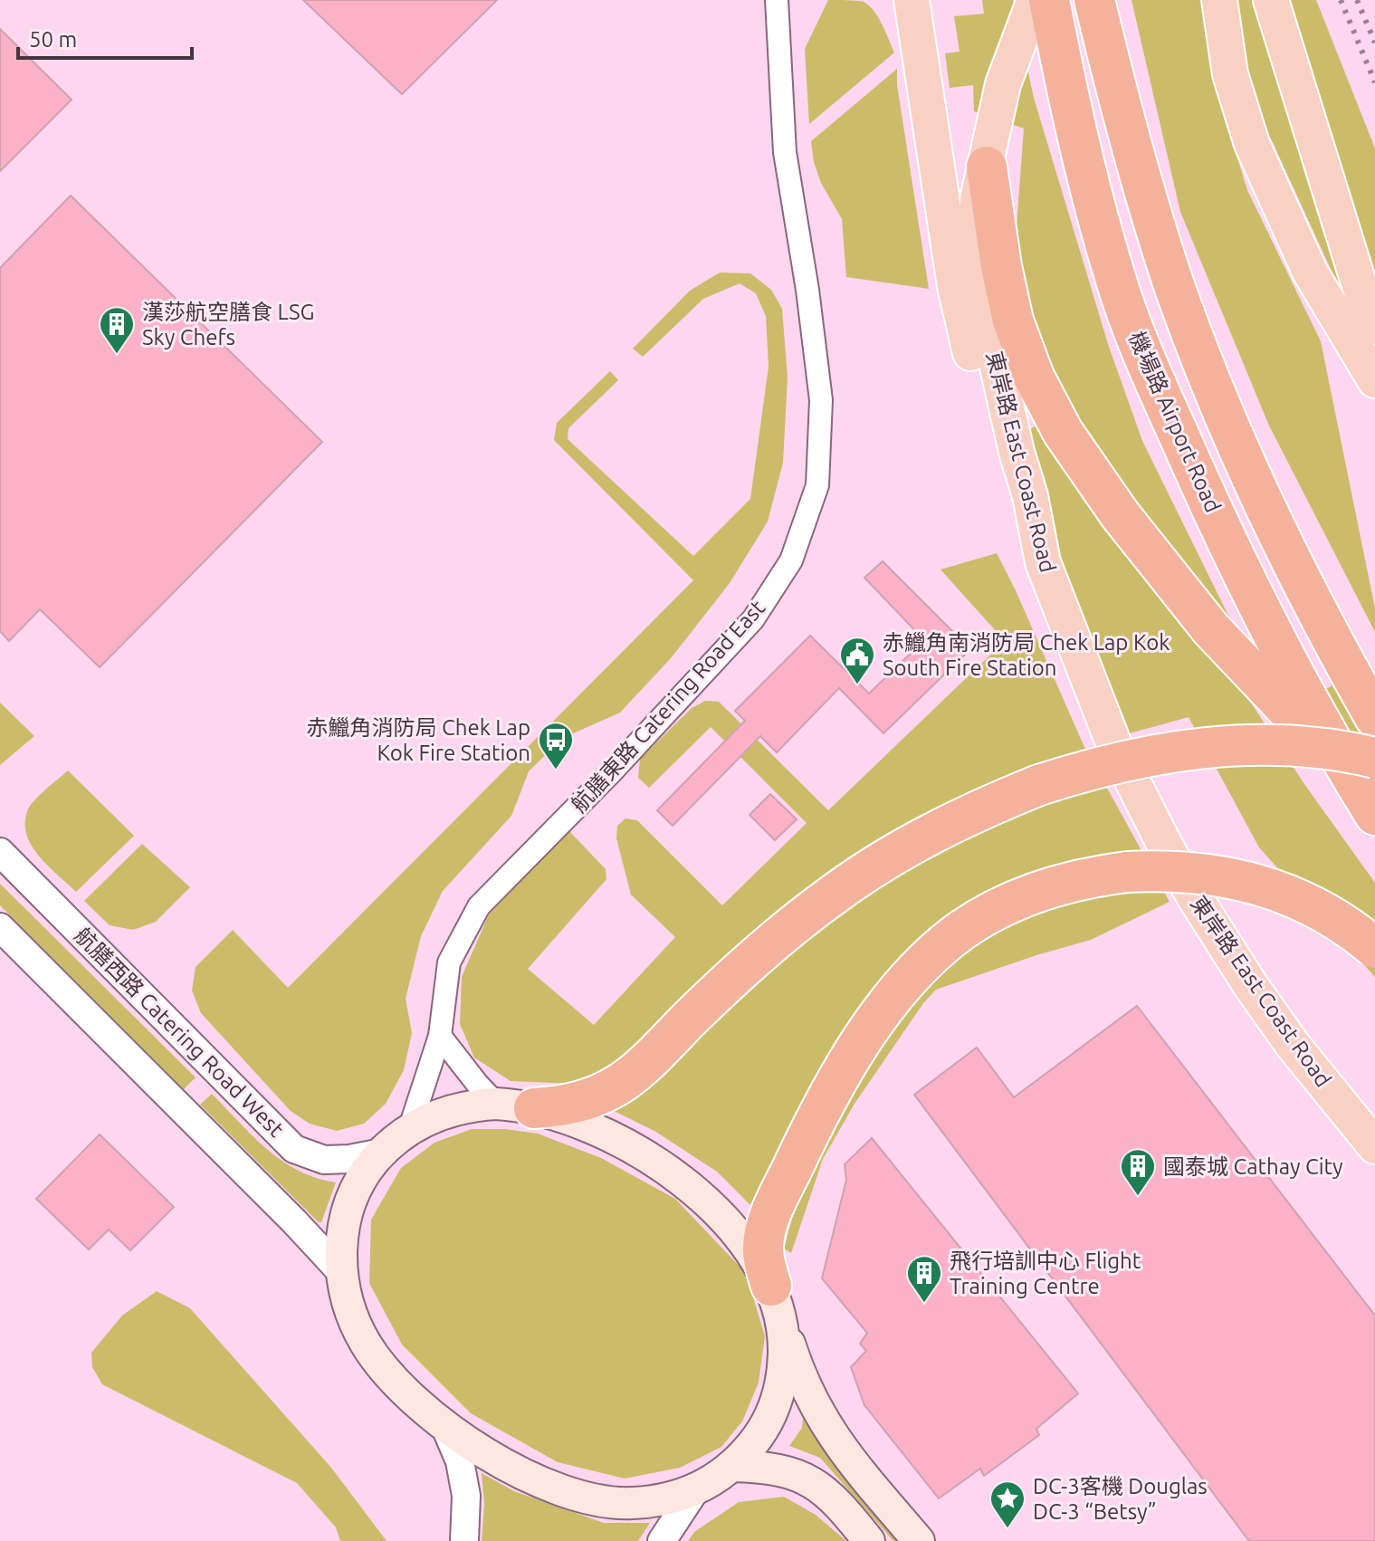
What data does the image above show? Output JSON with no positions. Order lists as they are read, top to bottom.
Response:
{
  "streets": {
    "highway": ["機場路 Airport Road"],
    "main road": ["東岸路 East Coast Road"],
    "street": ["航膳東路 Catering Road East", "航膳西路 Catering Road West"]
  },
  "places": {
    "building": ["漢莎航空膳食 LSG Sky Chefs", "國泰城 Cathay City", "飛行培訓中心 Flight Training Centre"],
    "public building": ["赤鱲角南消防局 Chek Lap Kok South Fire Station"],
    "bus stop": ["赤鱲角消防局 Chek Lap Kok Fire Station"],
    "place": ["DC-3客機 Douglas DC-3 “Betsy”"]
  },
  "scale_bar": "50 m"
}
